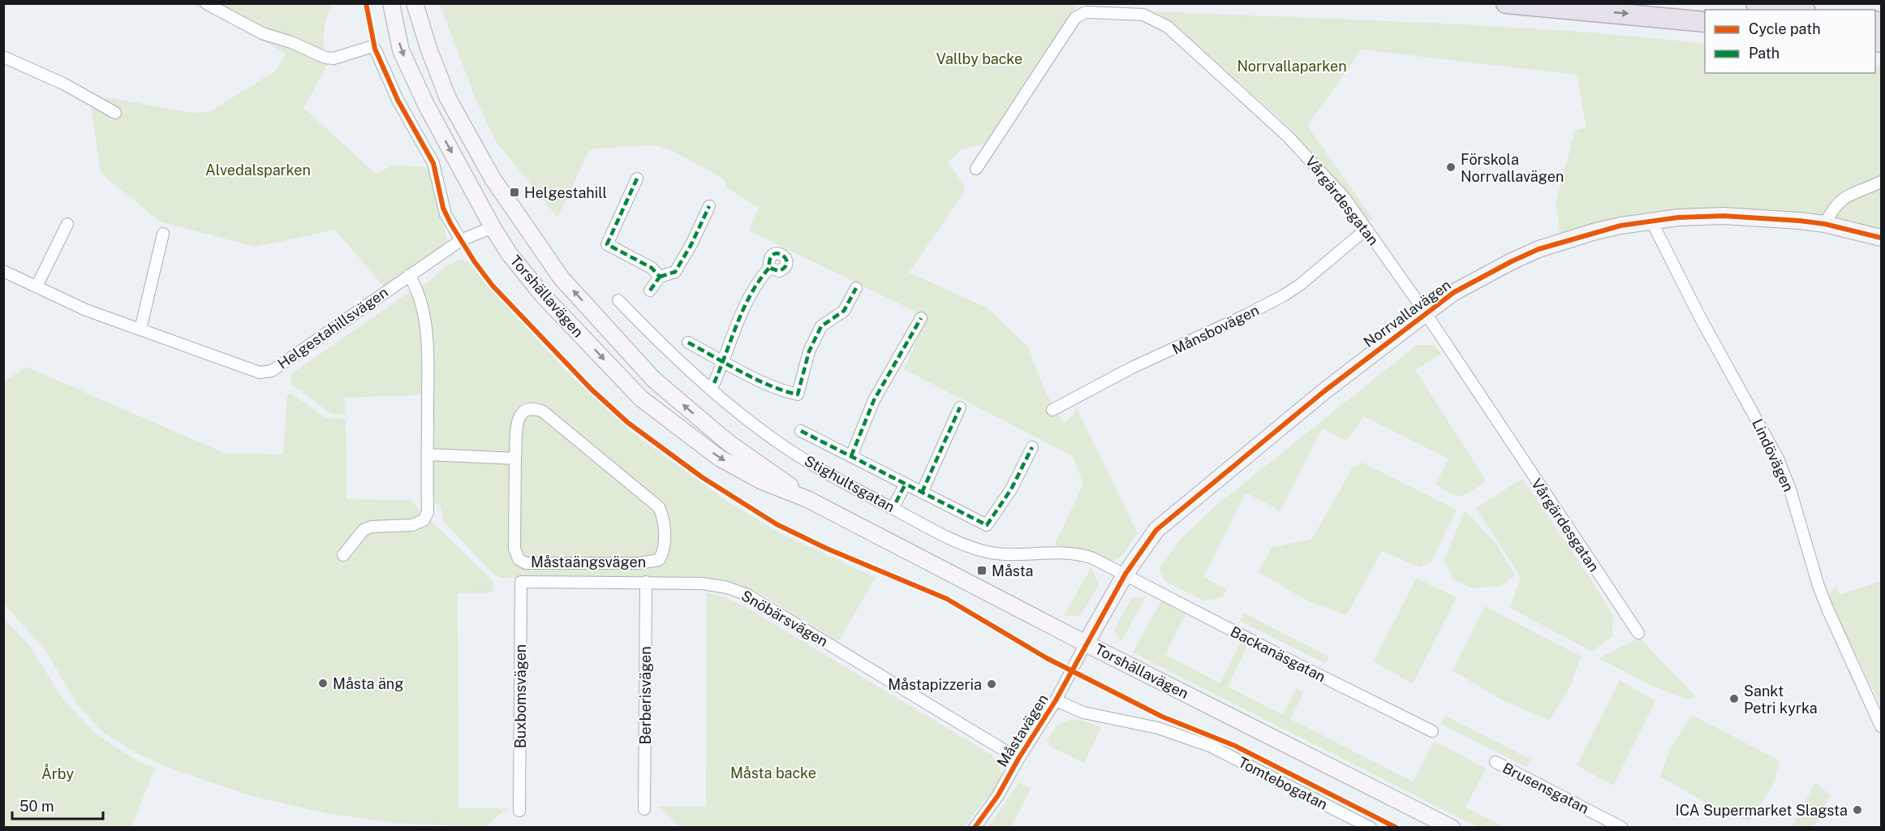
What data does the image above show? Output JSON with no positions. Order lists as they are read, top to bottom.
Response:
{
  "streets": {
    "main road": ["Torshällavägen", "Norrvallavägen"],
    "street": [
      "Vårgärdesgatan",
      "Helgestahillsvägen",
      "Månsbovägen",
      "Lindövägen",
      "Stighultsgatan",
      "Måstaängsvägen",
      "Snöbärsvägen",
      "Backanäsgatan",
      "Berberisvägen",
      "Buxbomsvägen",
      "Måstavägen",
      "Tomtebogatan",
      "Brusensgatan"
    ]
  },
  "crossings": [
    ["Vårgärdesgatan", "Norrvallavägen"],
    ["Vårgärdesgatan", "Månsbovägen"],
    ["Torshällavägen", "Norrvallavägen"],
    ["Torshällavägen", "Helgestahillsvägen"],
    ["Torshällavägen", "Måstavägen"],
    ["Norrvallavägen", "Lindövägen"],
    ["Norrvallavägen", "Stighultsgatan"],
    ["Norrvallavägen", "Backanäsgatan"],
    ["Norrvallavägen", "Måstavägen"],
    ["Stighultsgatan", "Backanäsgatan"],
    ["Snöbärsvägen", "Berberisvägen"],
    ["Snöbärsvägen", "Buxbomsvägen"],
    ["Snöbärsvägen", "Måstavägen"],
    ["Måstavägen", "Tomtebogatan"]
  ],
  "parks": [
    "Vallby backe",
    "Norrvallaparken",
    "Alvedalsparken",
    "Måsta backe",
    "Årby"
  ],
  "places": {
    "other": [
      "Förskola Norrvallavägen",
      "Måsta äng",
      "Måstapizzeria",
      "Sankt Petri kyrka",
      "ICA Supermarket Slagsta"
    ],
    "transit": ["Helgestahill", "Måsta"]
  },
  "legend": ["Cycle path", "Path"],
  "scale_bar": "50 m"
}
